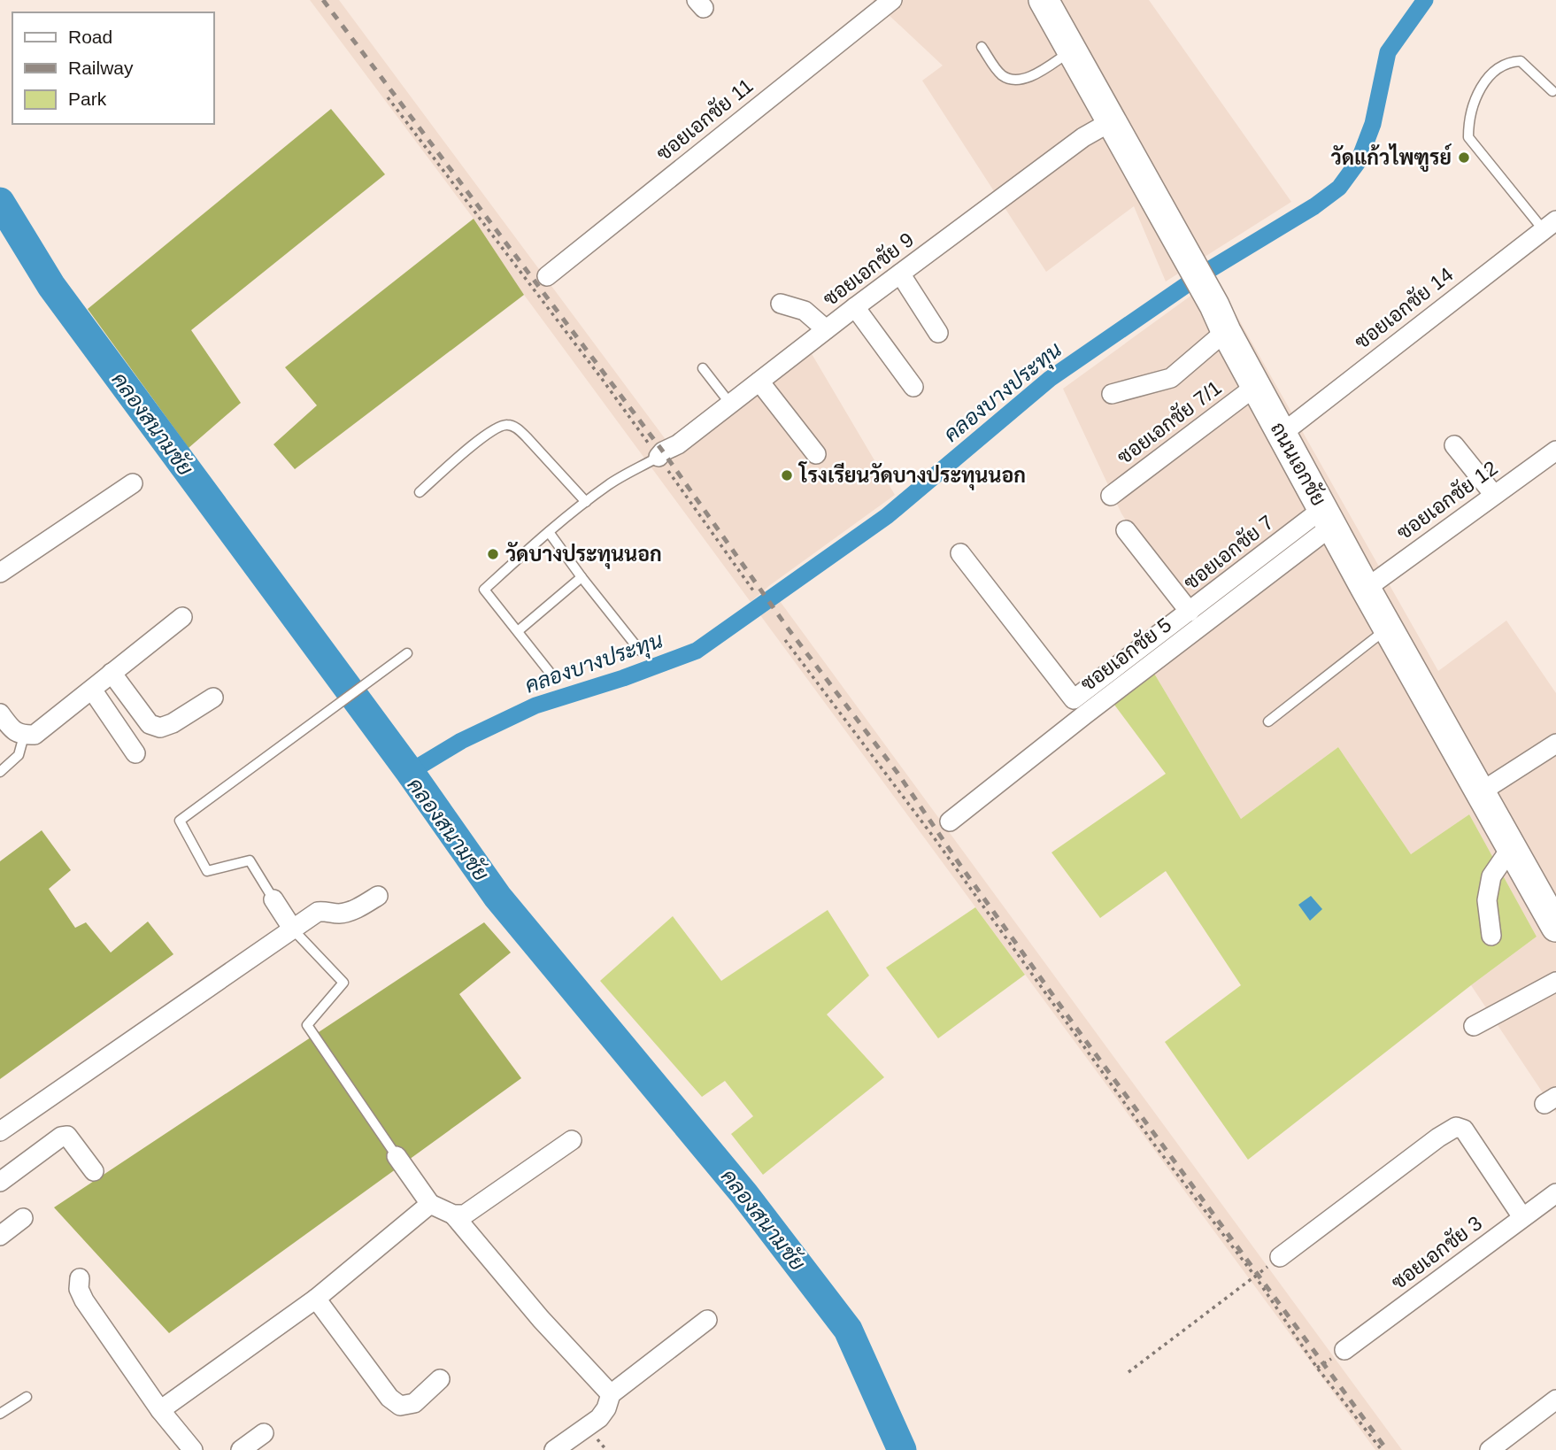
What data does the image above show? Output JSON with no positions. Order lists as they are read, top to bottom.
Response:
{
  "streets": {
    "main road": ["ถนนเอกชัย"],
    "street": [
      "ซอยเอกชัย 11",
      "ซอยเอกชัย 9",
      "ซอยเอกชัย 14",
      "ซอยเอกชัย 7/1",
      "ซอยเอกชัย 12",
      "ซอยเอกชัย 7",
      "ซอยเอกชัย 5",
      "ซอยเอกชัย 3"
    ]
  },
  "crossings": [
    ["ซอยเอกชัย 9", "ถนนเอกชัย"],
    ["ซอยเอกชัย 14", "ถนนเอกชัย"],
    ["ซอยเอกชัย 7/1", "ถนนเอกชัย"],
    ["ถนนเอกชัย", "ซอยเอกชัย 12"],
    ["ถนนเอกชัย", "ซอยเอกชัย 7"],
    ["ถนนเอกชัย", "ซอยเอกชัย 5"],
    ["ซอยเอกชัย 7", "ซอยเอกชัย 5"]
  ],
  "water": ["คลองบางประทุน", "คลองสนามชัย"],
  "places": ["วัดแก้วไพฑูรย์", "โรงเรียนวัดบางประทุนนอก", "วัดบางประทุนนอก"],
  "legend": ["Road", "Railway", "Park"]
}
